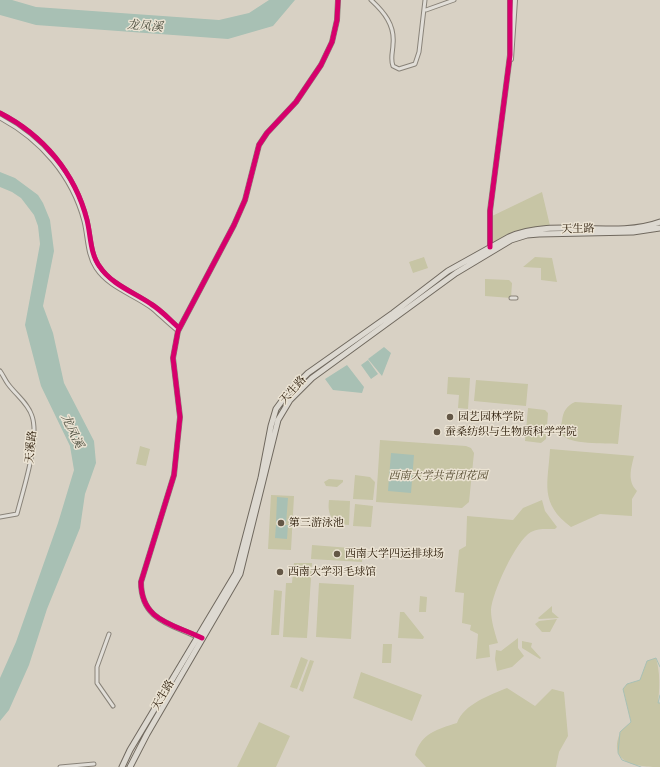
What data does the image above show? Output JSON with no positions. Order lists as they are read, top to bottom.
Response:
{
  "streets": {
    "highway": ["天生路"],
    "street": ["天溪路"]
  },
  "water": ["龙凤溪"],
  "parks": ["西南大学共青团花园"],
  "places": [
    "园艺园林学院",
    "蚕桑纺织与生物质科学学院",
    "第三游泳池",
    "西南大学四运排球场",
    "西南大学羽毛球馆"
  ]
}
